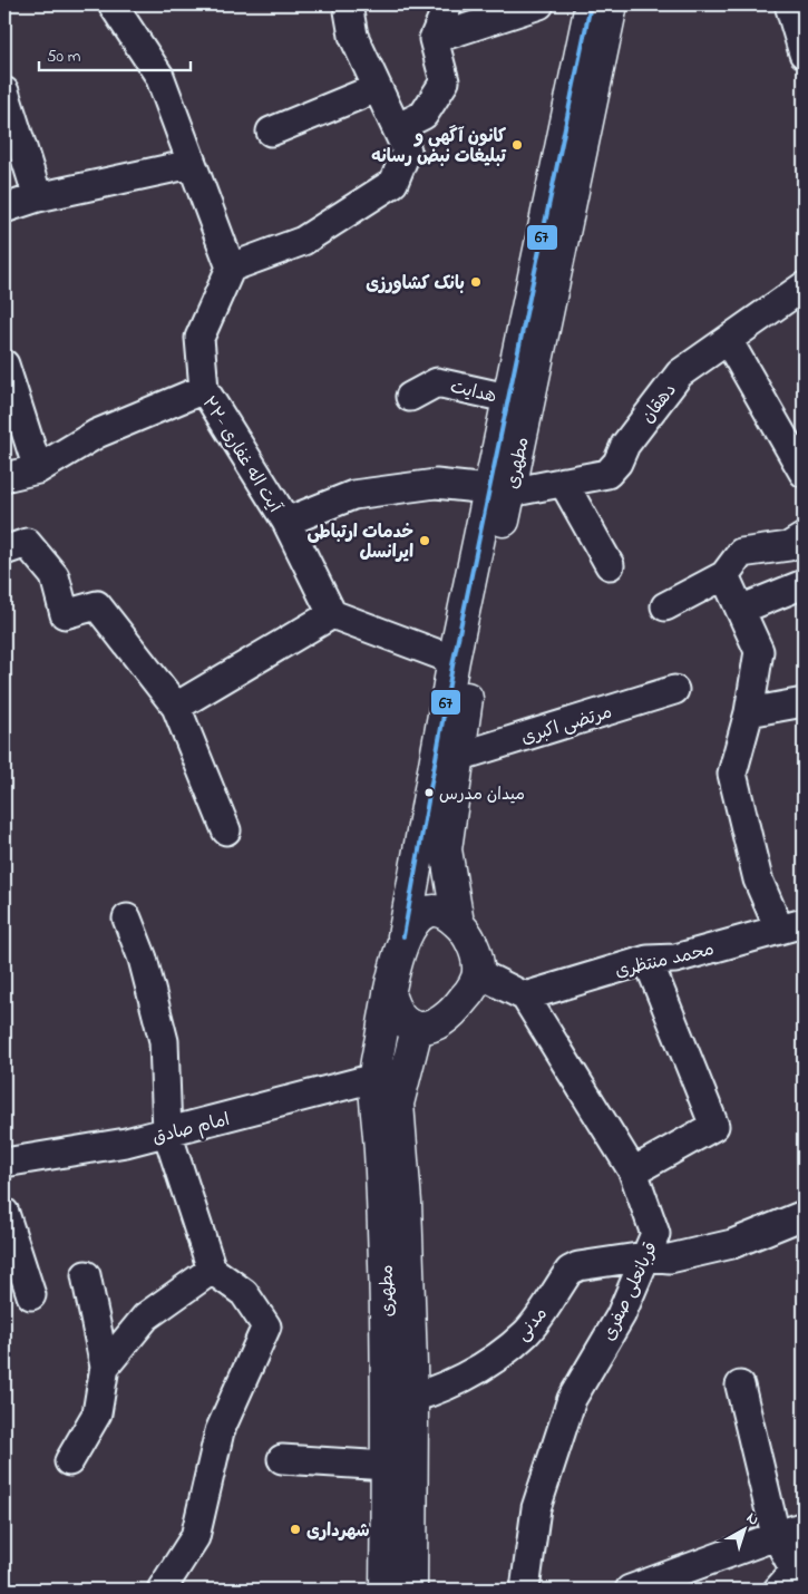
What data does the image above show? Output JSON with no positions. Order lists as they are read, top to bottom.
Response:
{
  "streets": {
    "main road": ["مطهری"],
    "street": [
      "هدایت",
      "دهقان",
      "۲۲- آیت اله غفاری",
      "مرتضی اکبری",
      "محمد منتظری",
      "امام صادق",
      "قربانعلی صفری",
      "مدنی"
    ]
  },
  "crossings": [
    ["هدایت", "مطهری"],
    ["دهقان", "۲۲- آیت اله غفاری"],
    ["دهقان", "مطهری"],
    ["مطهری", "مرتضی اکبری"],
    ["مطهری", "امام صادق"],
    ["مطهری", "مدنی"],
    ["محمد منتظری", "قربانعلی صفری"],
    ["قربانعلی صفری", "مدنی"]
  ],
  "places": [
    "کانون آگهی و تبلیغات نبض رسانه",
    "بانک کشاورزی",
    "خدمات ارتباطی ایرانسل",
    "میدان مدرس",
    "شهرداری"
  ],
  "lines": ["transit line 67"],
  "scale_bar": "50 m",
  "north": "top right"
}
